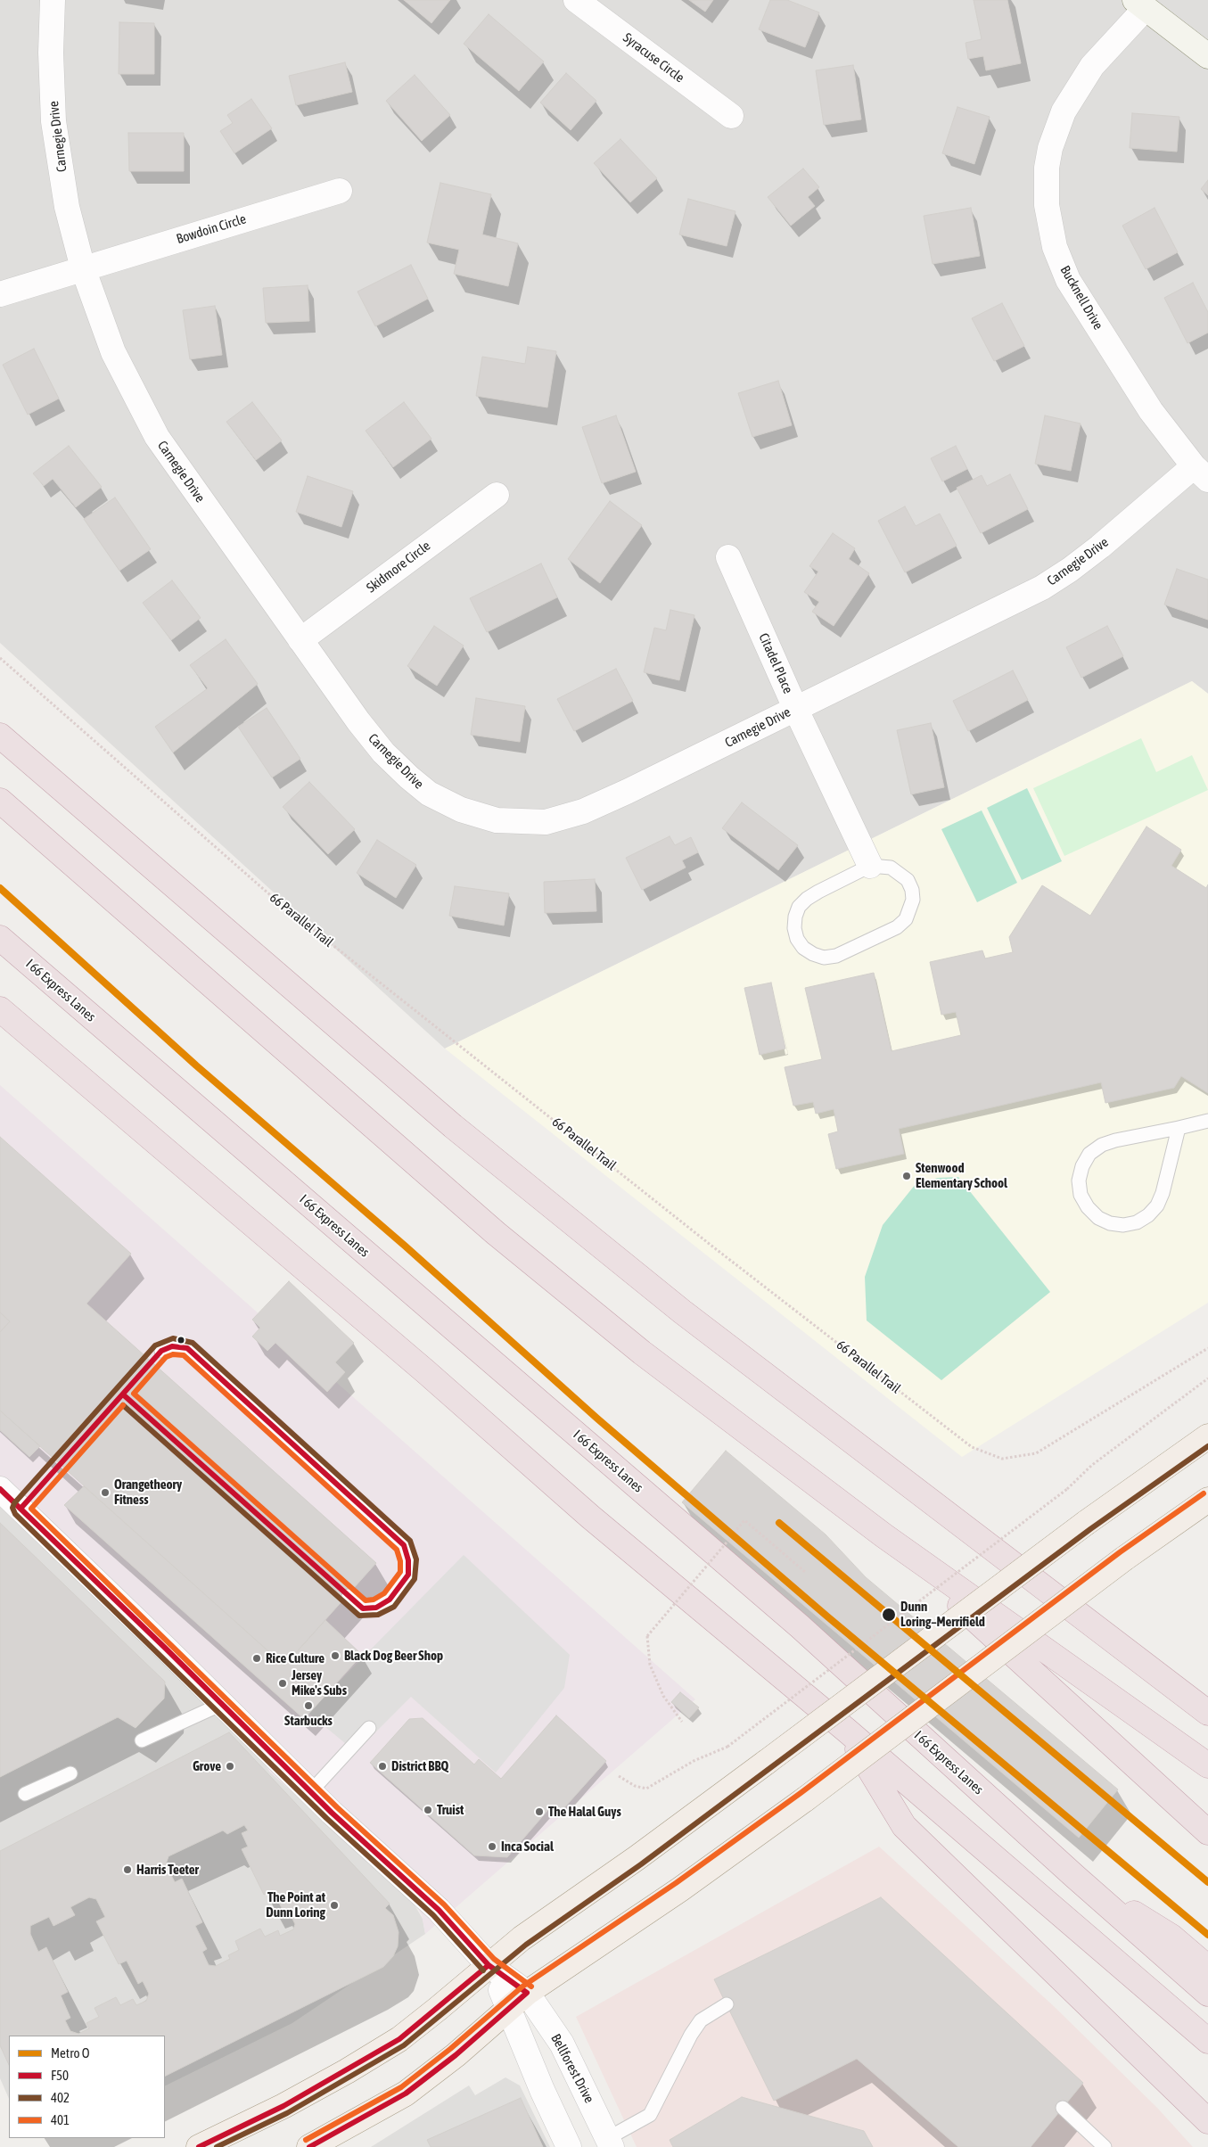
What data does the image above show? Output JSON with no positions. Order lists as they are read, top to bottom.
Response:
{
  "streets": {
    "highway": ["I 66 Express Lanes"],
    "street": [
      "Syracuse Circle",
      "Carnegie Drive",
      "Bowdoin Circle",
      "Bucknell Drive",
      "Skidmore Circle",
      "Citadel Place",
      "Bellforest Drive"
    ],
    "path": ["66 Parallel Trail"]
  },
  "crossings": [
    ["Carnegie Drive", "Bowdoin Circle"],
    ["Carnegie Drive", "Bucknell Drive"],
    ["Carnegie Drive", "Skidmore Circle"],
    ["Carnegie Drive", "Citadel Place"]
  ],
  "places": [
    "Stenwood Elementary School",
    "Orangetheory Fitness",
    "Dunn Loring–Merrifield",
    "Black Dog Beer Shop",
    "Rice Culture",
    "Jersey Mike's Subs",
    "Starbucks",
    "Grove",
    "District BBQ",
    "Truist",
    "The Halal Guys",
    "Inca Social",
    "Harris Teeter",
    "The Point at Dunn Loring"
  ],
  "lines": [
    "metro line O",
    "transit line 402",
    "transit line F50",
    "transit line 401"
  ],
  "legend": [
    "Metro O",
    "F50",
    "402",
    "401"
  ]
}
